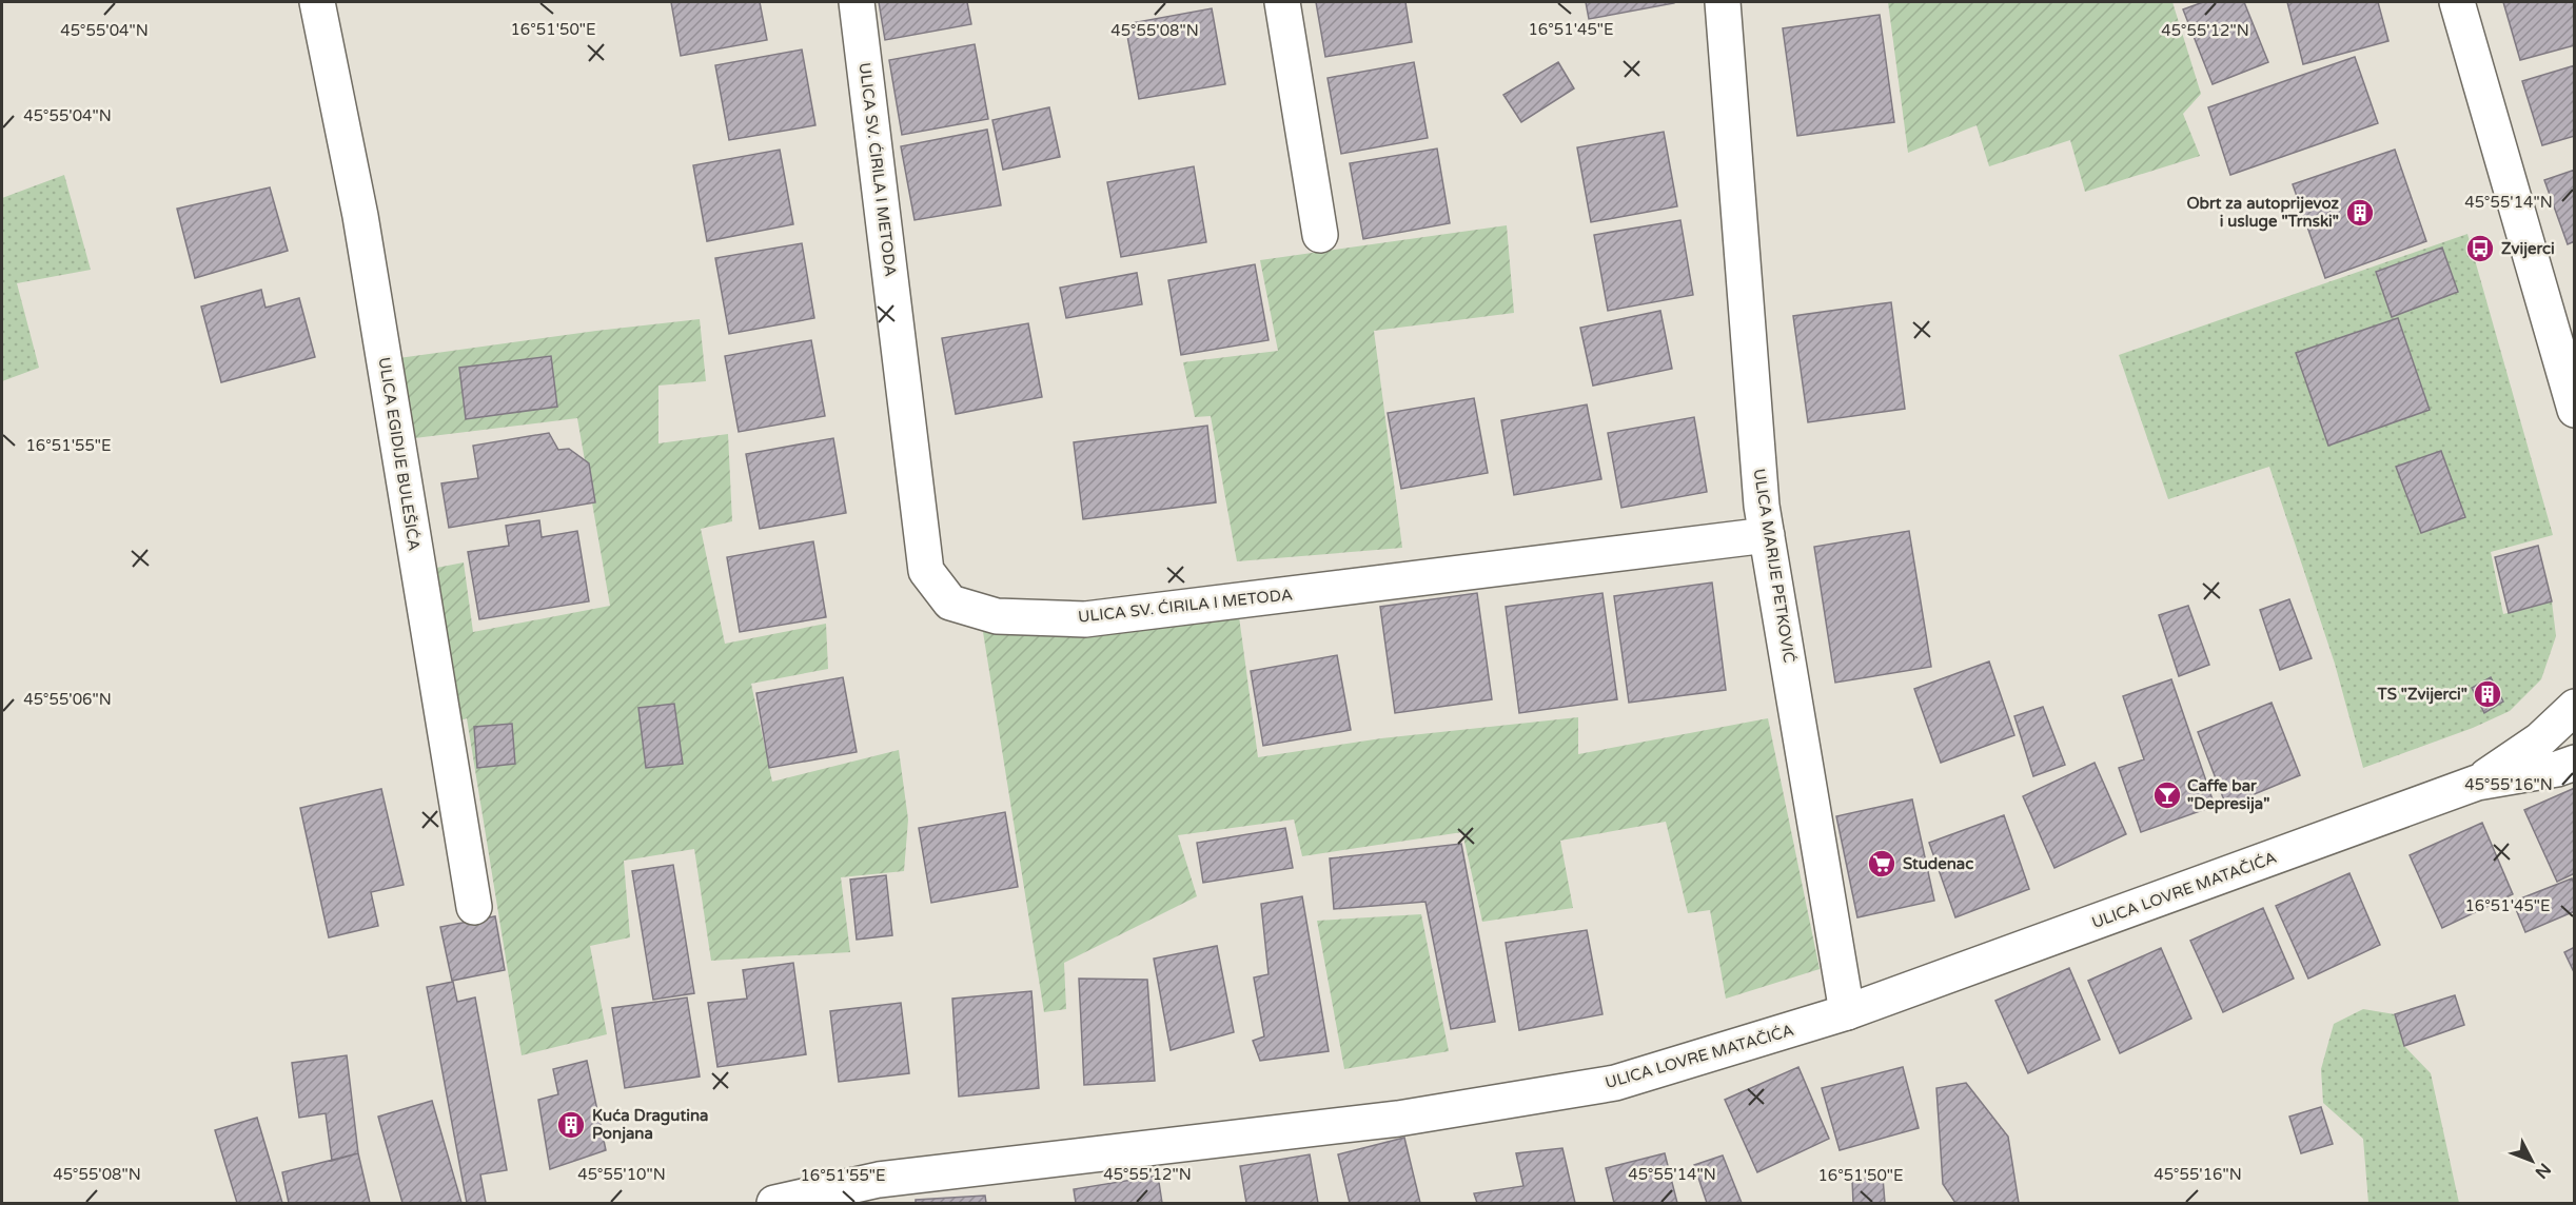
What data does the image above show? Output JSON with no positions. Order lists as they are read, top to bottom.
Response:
{
  "streets": {
    "street": [
      "ULICA SV. ĆIRILA I METODA",
      "ULICA EGIDIJE BULEŠIĆA",
      "ULICA MARIJE PETKOVIĆ",
      "ULICA LOVRE MATAČIĆA"
    ]
  },
  "crossings": [
    ["ULICA SV. ĆIRILA I METODA", "ULICA MARIJE PETKOVIĆ"],
    ["ULICA MARIJE PETKOVIĆ", "ULICA LOVRE MATAČIĆA"]
  ],
  "places": {
    "building": ["Obrt za autoprijevoz i usluge \"Trnski\"", "TS \"Zvijerci\"", "Kuća Dragutina Ponjana"],
    "bus stop": ["Zvijerci"],
    "bar": ["Caffe bar \"Depresija\""],
    "supermarket": ["Studenac"]
  },
  "north": "bottom right",
  "coordinates": [
    "16°51'50\"E",
    "16°51'45\"E",
    "45°55'04\"N",
    "45°55'08\"N",
    "45°55'12\"N",
    "45°55'14\"N",
    "16°51'55\"E",
    "45°55'06\"N",
    "45°55'16\"N",
    "45°55'10\"N"
  ]
}
